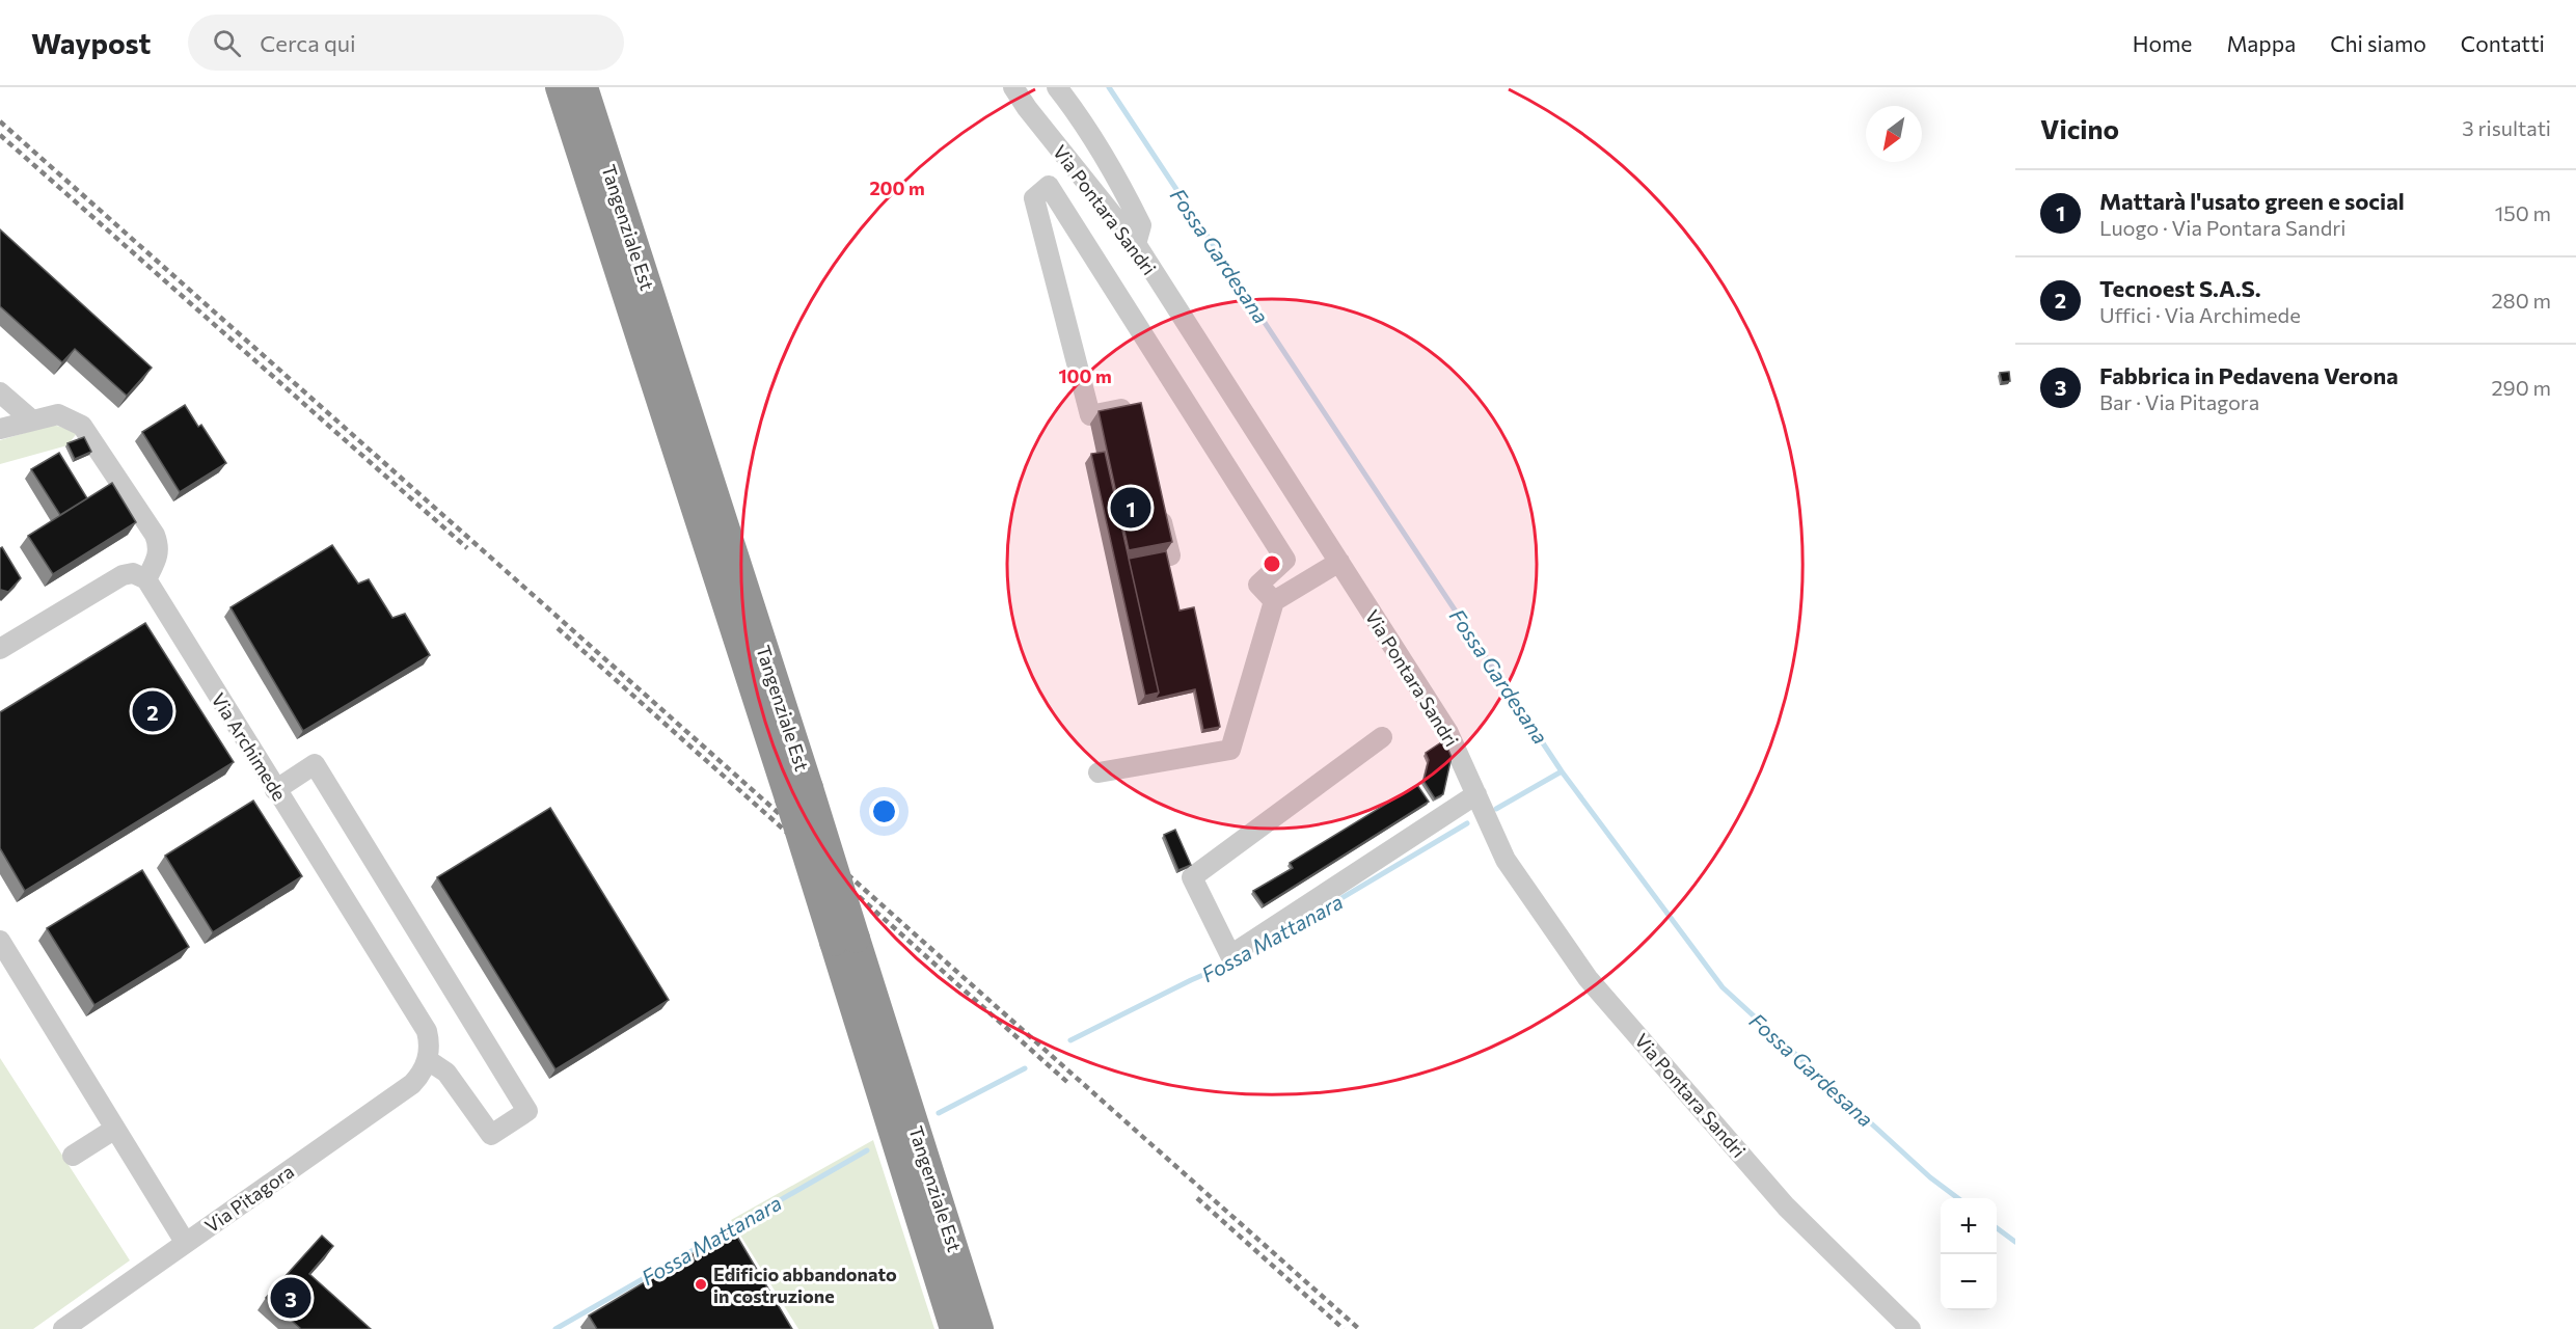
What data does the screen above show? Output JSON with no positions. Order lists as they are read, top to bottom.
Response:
{
  "streets": {
    "highway": ["Tangenziale Est"],
    "street": ["Via Pontara Sandri", "Via Archimede", "Via Pitagora"]
  },
  "crossings": [
    ["Via Archimede", "Via Pitagora"]
  ],
  "water": ["Fossa Gardesana", "Fossa Mattanara"],
  "places": ["Edificio abbandonato in costruzione"],
  "north": "bottom left",
  "page": {
    "header": "Waypost",
    "search": "Cerca qui",
    "nav": [
      "Home",
      "Mappa",
      "Chi siamo",
      "Contatti"
    ],
    "heading": ["Vicino", "3 risultati"],
    "list": [
      {
        "mark": "1",
        "name": "Mattarà l'usato green e social",
        "note": "Luogo · Via Pontara Sandri",
        "value": "150 m"
      },
      {
        "mark": "2",
        "name": "Tecnoest S.A.S.",
        "note": "Uffici · Via Archimede",
        "value": "280 m"
      },
      {
        "mark": "3",
        "name": "Fabbrica in Pedavena Verona",
        "note": "Bar · Via Pitagora",
        "value": "290 m"
      }
    ],
    "pins": ["1", "2", "3"],
    "map_buttons": ["+", "−"]
  },
  "rings": ["200 m", "100 m"]
}
